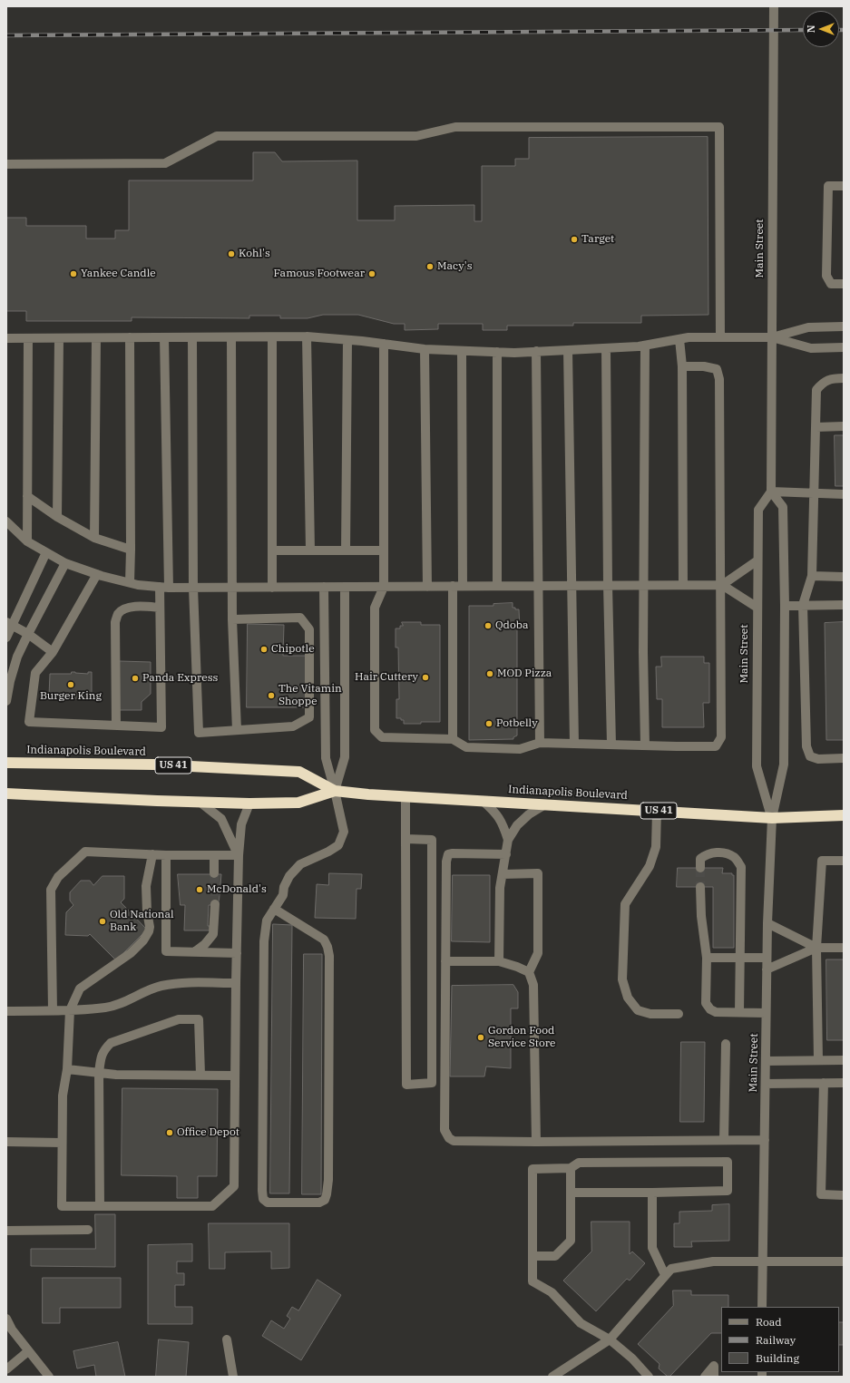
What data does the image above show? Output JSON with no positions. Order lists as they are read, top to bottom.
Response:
{
  "streets": {
    "highway": ["Indianapolis Boulevard", "US 41"],
    "street": ["Main Street"]
  },
  "crossings": [
    ["Main Street", "Indianapolis Boulevard"]
  ],
  "places": [
    "Target",
    "Kohl's",
    "Macy's",
    "Yankee Candle",
    "Famous Footwear",
    "Qdoba",
    "Chipotle",
    "MOD Pizza",
    "Hair Cuttery",
    "Panda Express",
    "Burger King",
    "The Vitamin Shoppe",
    "Potbelly",
    "McDonald's",
    "Old National Bank",
    "Gordon Food Service Store",
    "Office Depot"
  ],
  "legend": ["Road", "Railway", "Building"],
  "north": "left"
}
